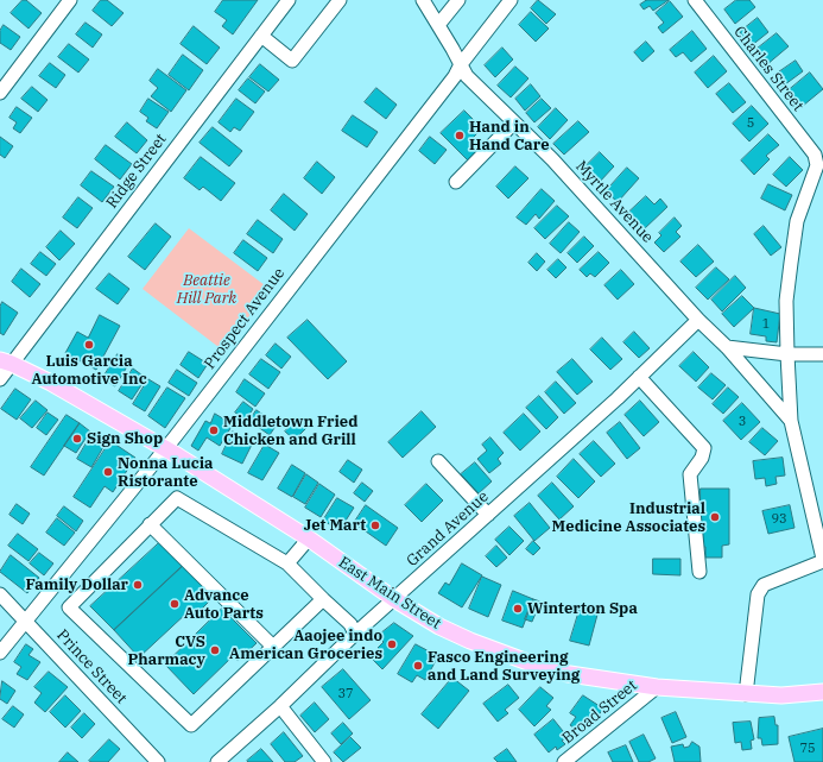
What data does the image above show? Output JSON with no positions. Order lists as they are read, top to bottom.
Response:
{
  "streets": {
    "main road": ["East Main Street"],
    "street": [
      "Charles Street",
      "Ridge Street",
      "Myrtle Avenue",
      "Prospect Avenue",
      "Grand Avenue",
      "Prince Street",
      "Broad Street"
    ]
  },
  "crossings": [
    ["Charles Street", "Myrtle Avenue"],
    ["Ridge Street", "East Main Street"],
    ["Myrtle Avenue", "Prospect Avenue"],
    ["Myrtle Avenue", "Grand Avenue"],
    ["Prospect Avenue", "East Main Street"],
    ["Prospect Avenue", "Prince Street"],
    ["Grand Avenue", "East Main Street"],
    ["East Main Street", "Broad Street"]
  ],
  "parks": ["Beattie Hill Park"],
  "places": [
    "Hand in Hand Care",
    "Luis Garcia Automotive Inc",
    "Middletown Fried Chicken and Grill",
    "Sign Shop",
    "Nonna Lucia Ristorante",
    "Industrial Medicine Associates",
    "Jet Mart",
    "Family Dollar",
    "Advance Auto Parts",
    "Winterton Spa",
    "Aaojee indo American Groceries",
    "CVS Pharmacy",
    "Fasco Engineering and Land Surveying"
  ],
  "house_numbers": [
    "5",
    "1",
    "3",
    "93",
    "37",
    "75"
  ]
}
